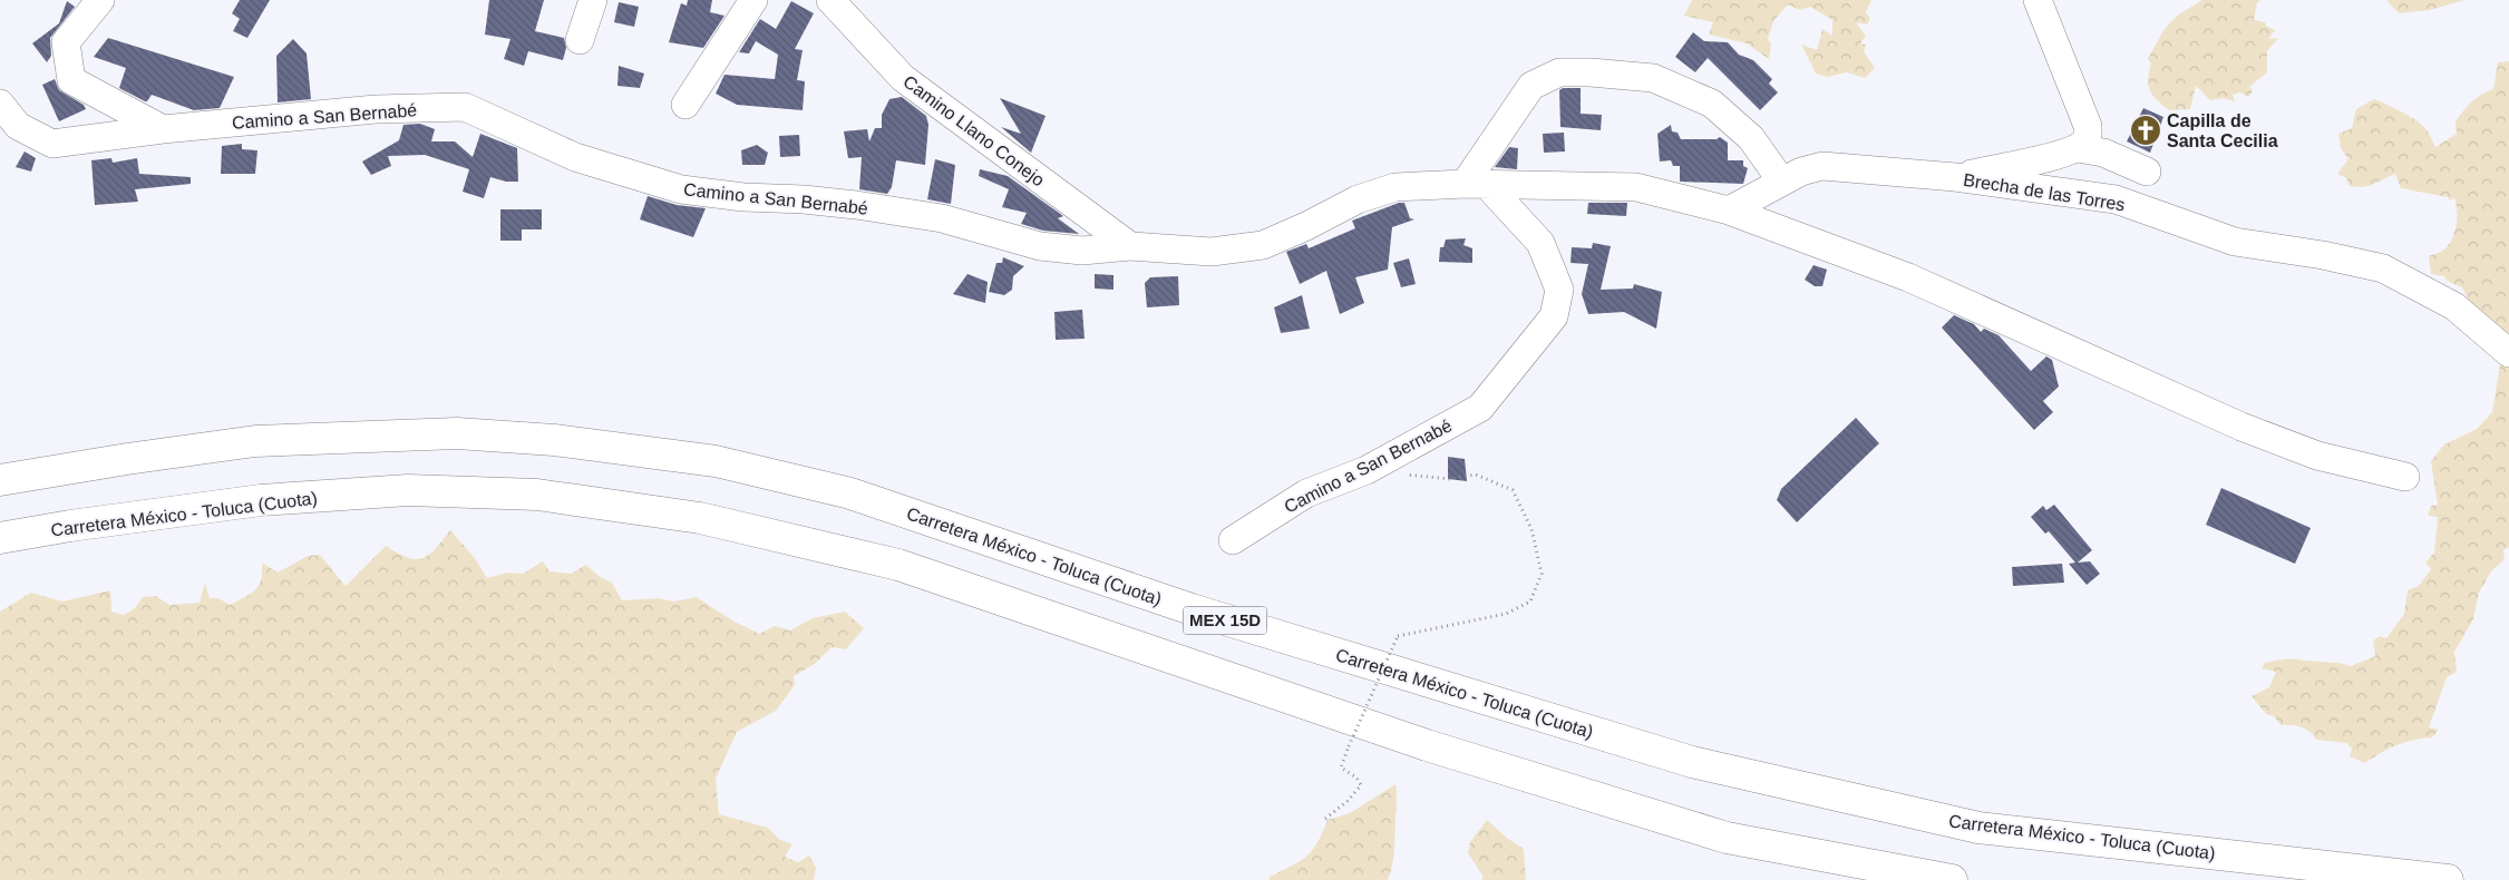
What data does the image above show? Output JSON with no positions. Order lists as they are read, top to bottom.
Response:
{
  "streets": {
    "highway": ["Carretera México - Toluca (Cuota)", "MEX 15D"],
    "street": ["Camino a San Bernabé", "Camino Llano Conejo", "Brecha de las Torres"]
  },
  "crossings": [
    ["Camino a San Bernabé", "Camino Llano Conejo"]
  ],
  "places": {
    "church": ["Capilla de Santa Cecilia"]
  }
}
